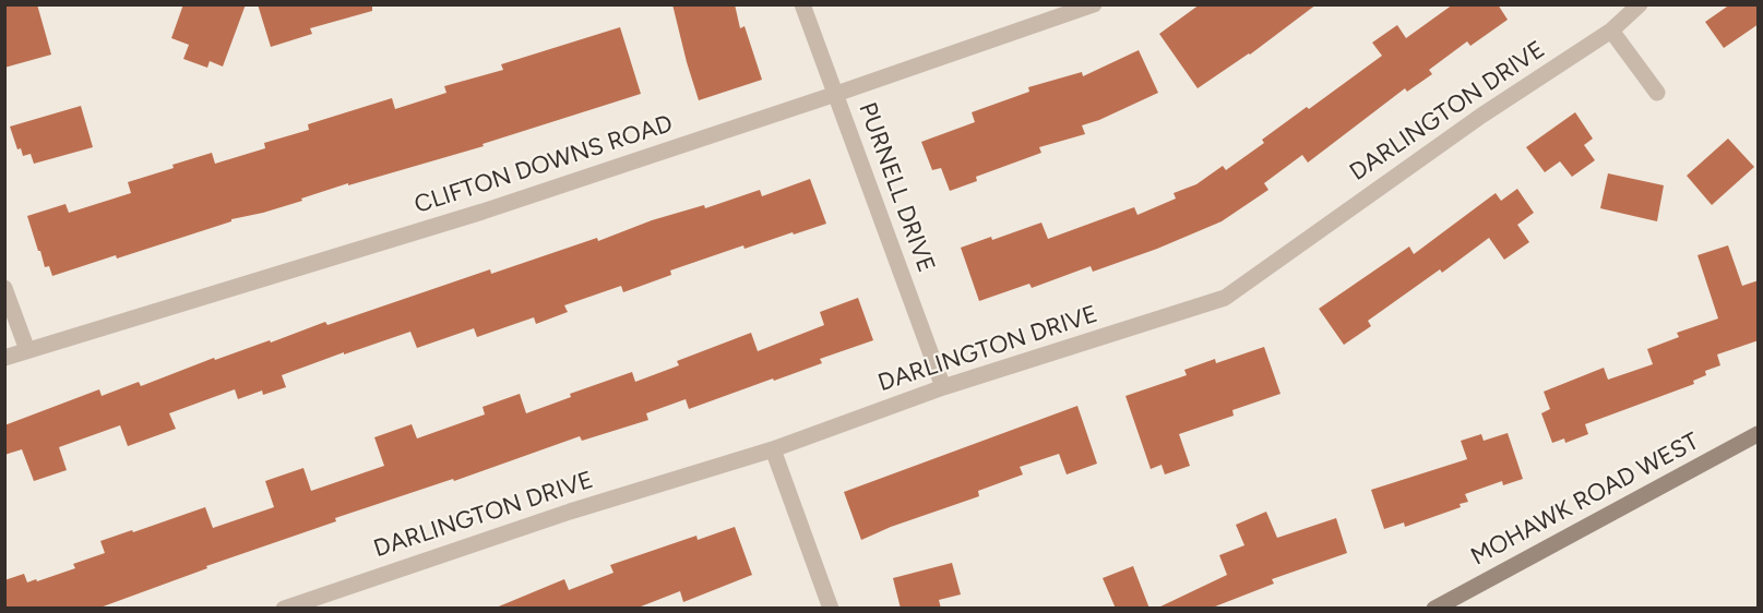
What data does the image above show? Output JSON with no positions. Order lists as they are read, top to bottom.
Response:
{
  "streets": {
    "main road": ["MOHAWK ROAD WEST"],
    "street": ["DARLINGTON DRIVE", "CLIFTON DOWNS ROAD", "PURNELL DRIVE"]
  },
  "crossings": [
    ["DARLINGTON DRIVE", "PURNELL DRIVE"],
    ["CLIFTON DOWNS ROAD", "PURNELL DRIVE"]
  ]
}
